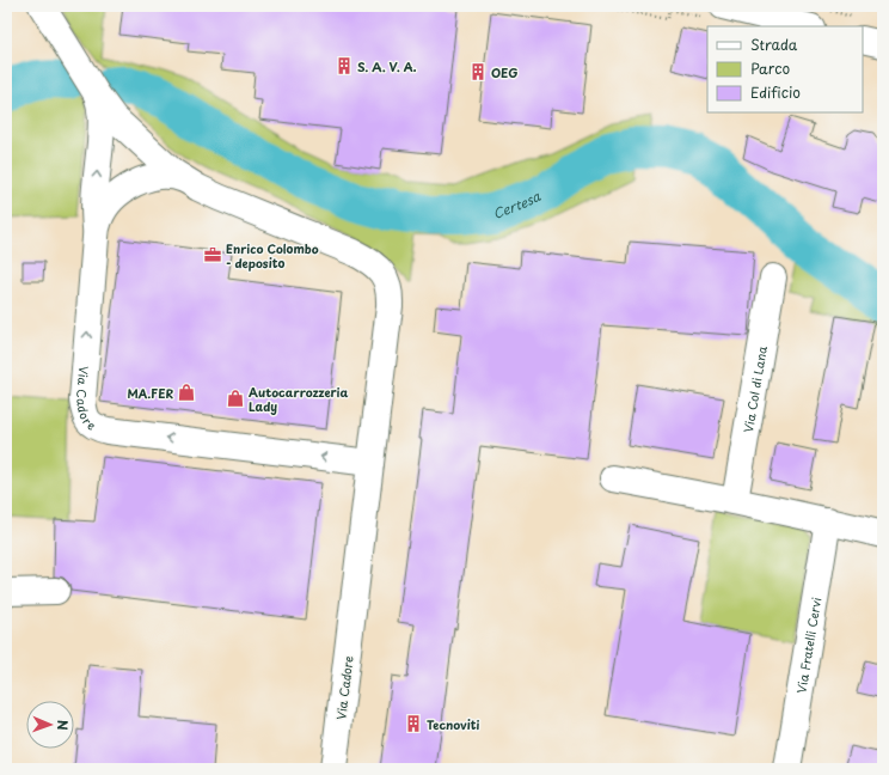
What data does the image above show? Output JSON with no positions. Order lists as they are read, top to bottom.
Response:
{
  "streets": {
    "street": ["Via Col di Lana", "Via Cadore", "Via Fratelli Cervi"]
  },
  "water": ["Certesa"],
  "places": {
    "building": ["S. A. V. A.", "OEG", "Tecnoviti"],
    "office": ["Enrico Colombo - deposito"],
    "shop": ["MA.FER", "Autocarrozzeria Lady"]
  },
  "legend": ["Strada", "Parco", "Edificio"],
  "north": "right"
}
